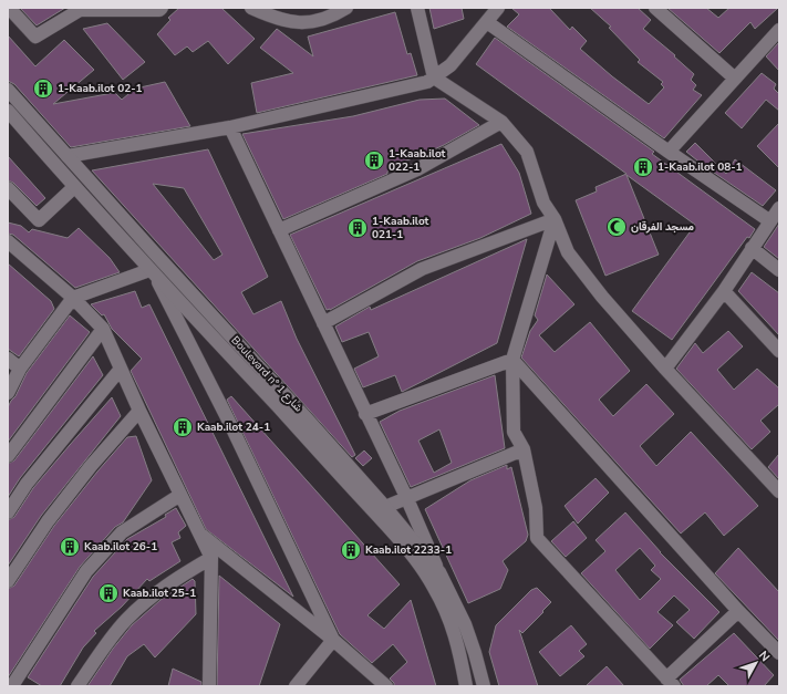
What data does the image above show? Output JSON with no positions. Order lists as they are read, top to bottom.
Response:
{
  "streets": {
    "street": ["Boulevard n° شارع 1"]
  },
  "places": {
    "building": [
      "1-Kaab.ilot 02-1",
      "1-Kaab.ilot 022-1",
      "1-Kaab.ilot 08-1",
      "1-Kaab.ilot 021-1",
      "Kaab.ilot 24-1",
      "Kaab.ilot 26-1",
      "Kaab.ilot 2233-1",
      "Kaab.ilot 25-1"
    ],
    "mosque": ["مسجد الفرقان"]
  },
  "north": "top right"
}
